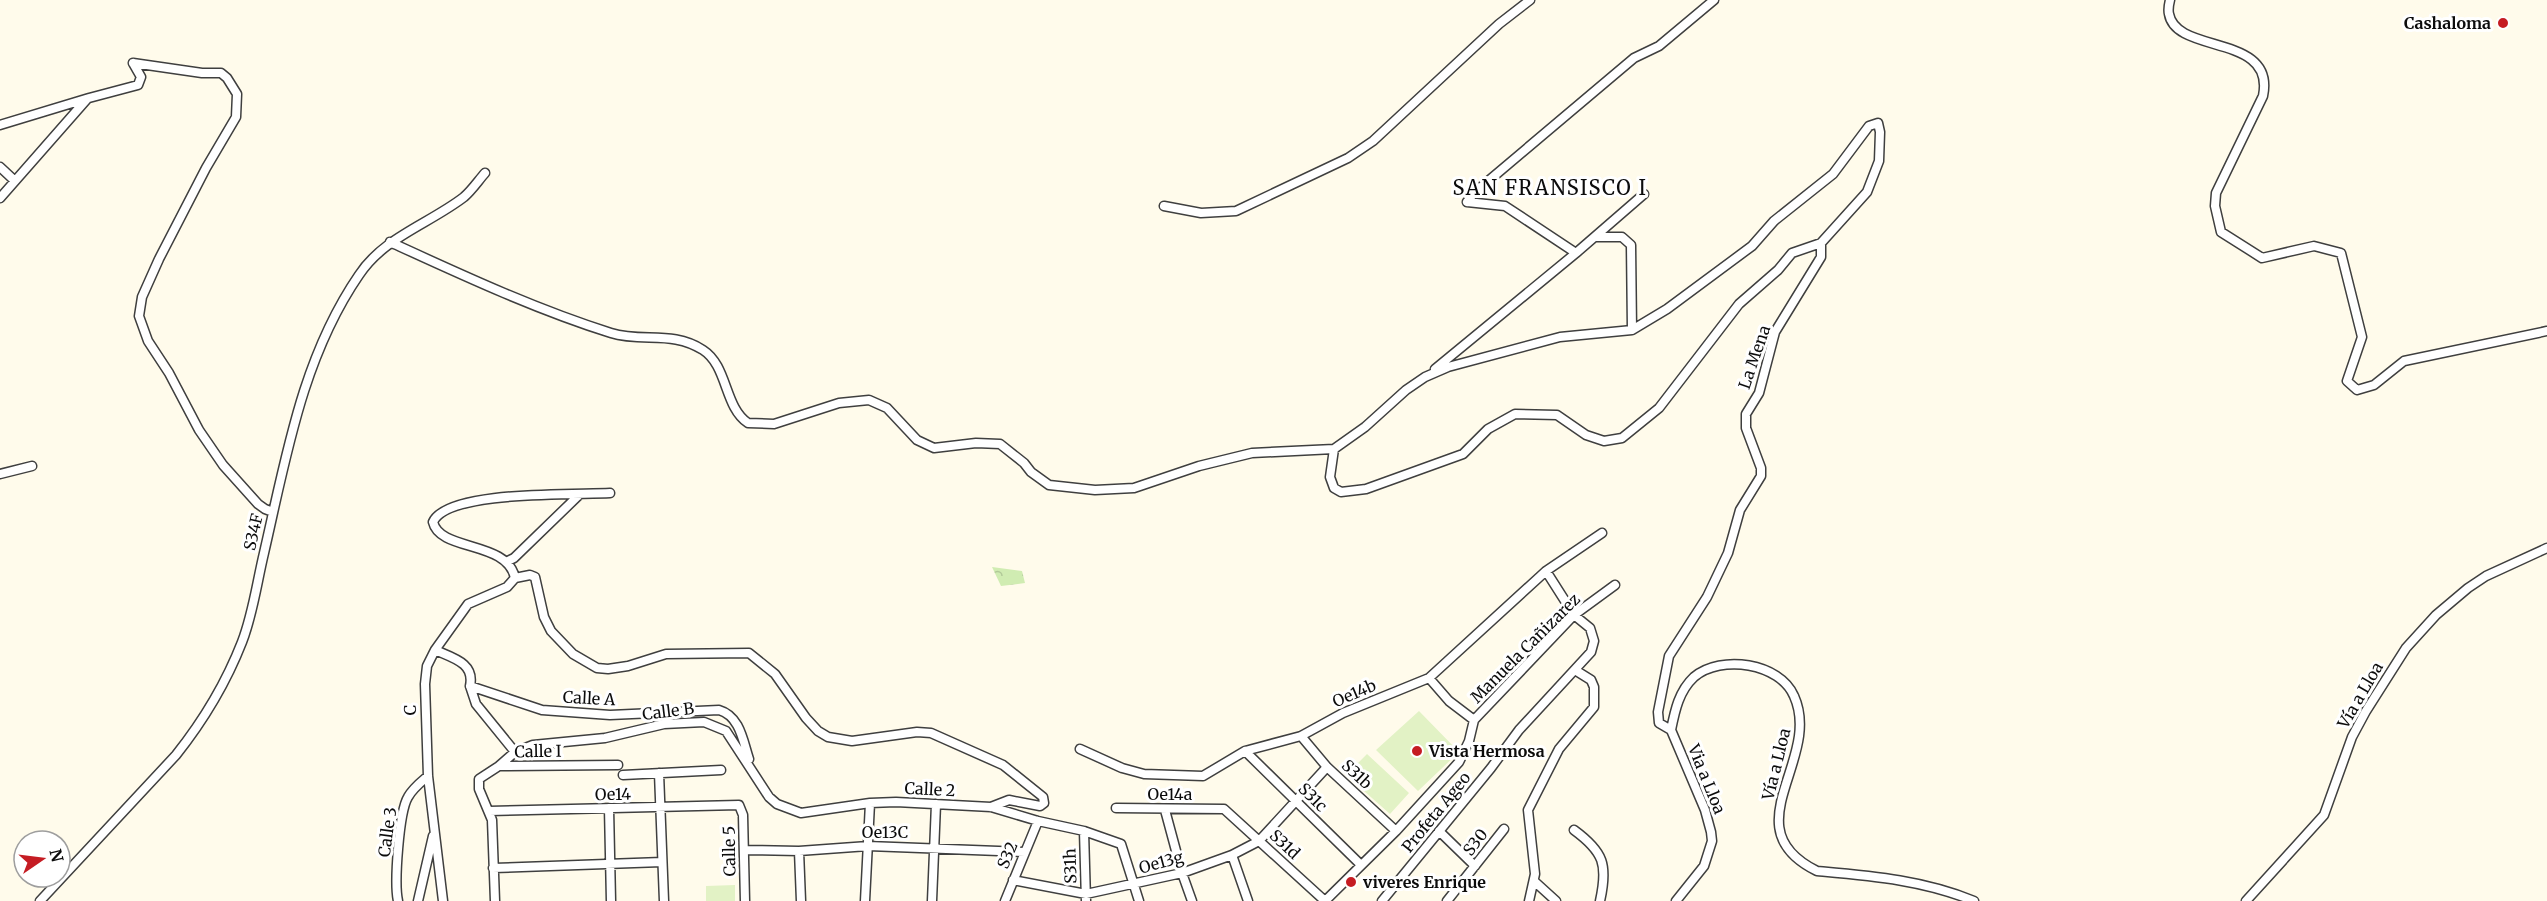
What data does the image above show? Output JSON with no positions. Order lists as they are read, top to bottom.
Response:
{
  "streets": {
    "street": [
      "La Mena",
      "S34F",
      "Manuela Cañizarez",
      "Oe14b",
      "Vía a Lloa",
      "Calle A",
      "C",
      "Calle B",
      "Calle I",
      "S31b",
      "Via a Lloa",
      "Calle 2",
      "Oe14",
      "Oe14a",
      "S31c",
      "Profeta Ageo",
      "Calle 3",
      "Oe13C",
      "S30",
      "S31d",
      "Calle 5",
      "S32",
      "Oe13g",
      "S31h"
    ]
  },
  "crossings": [
    ["La Mena", "Vía a Lloa"],
    ["La Mena", "Via a Lloa"],
    ["Manuela Cañizarez", "S31b"],
    ["Manuela Cañizarez", "S31c"],
    ["Manuela Cañizarez", "Profeta Ageo"],
    ["Manuela Cañizarez", "S31d"],
    ["Oe14b", "S31b"],
    ["Oe14b", "S31c"],
    ["Vía a Lloa", "Via a Lloa"],
    ["Calle A", "Calle B"],
    ["Calle A", "Calle 2"],
    ["C", "Calle 3"],
    ["Calle B", "Calle I"],
    ["Calle B", "Calle 2"],
    ["Calle I", "Oe14"],
    ["S31b", "Oe13g"],
    ["Calle 2", "S32"],
    ["Calle 2", "Oe13g"],
    ["Calle 2", "S31h"],
    ["Oe14", "Calle 5"],
    ["Oe14a", "S31d"],
    ["S31c", "Oe13g"],
    ["Oe13C", "Calle 5"],
    ["Oe13C", "S32"],
    ["S31d", "Oe13g"],
    ["S32", "Oe13g"],
    ["Oe13g", "S31h"]
  ],
  "districts": ["SAN FRANSISCO I"],
  "places": ["Cashaloma", "Vista Hermosa", "viveres Enrique"],
  "north": "right"
}
